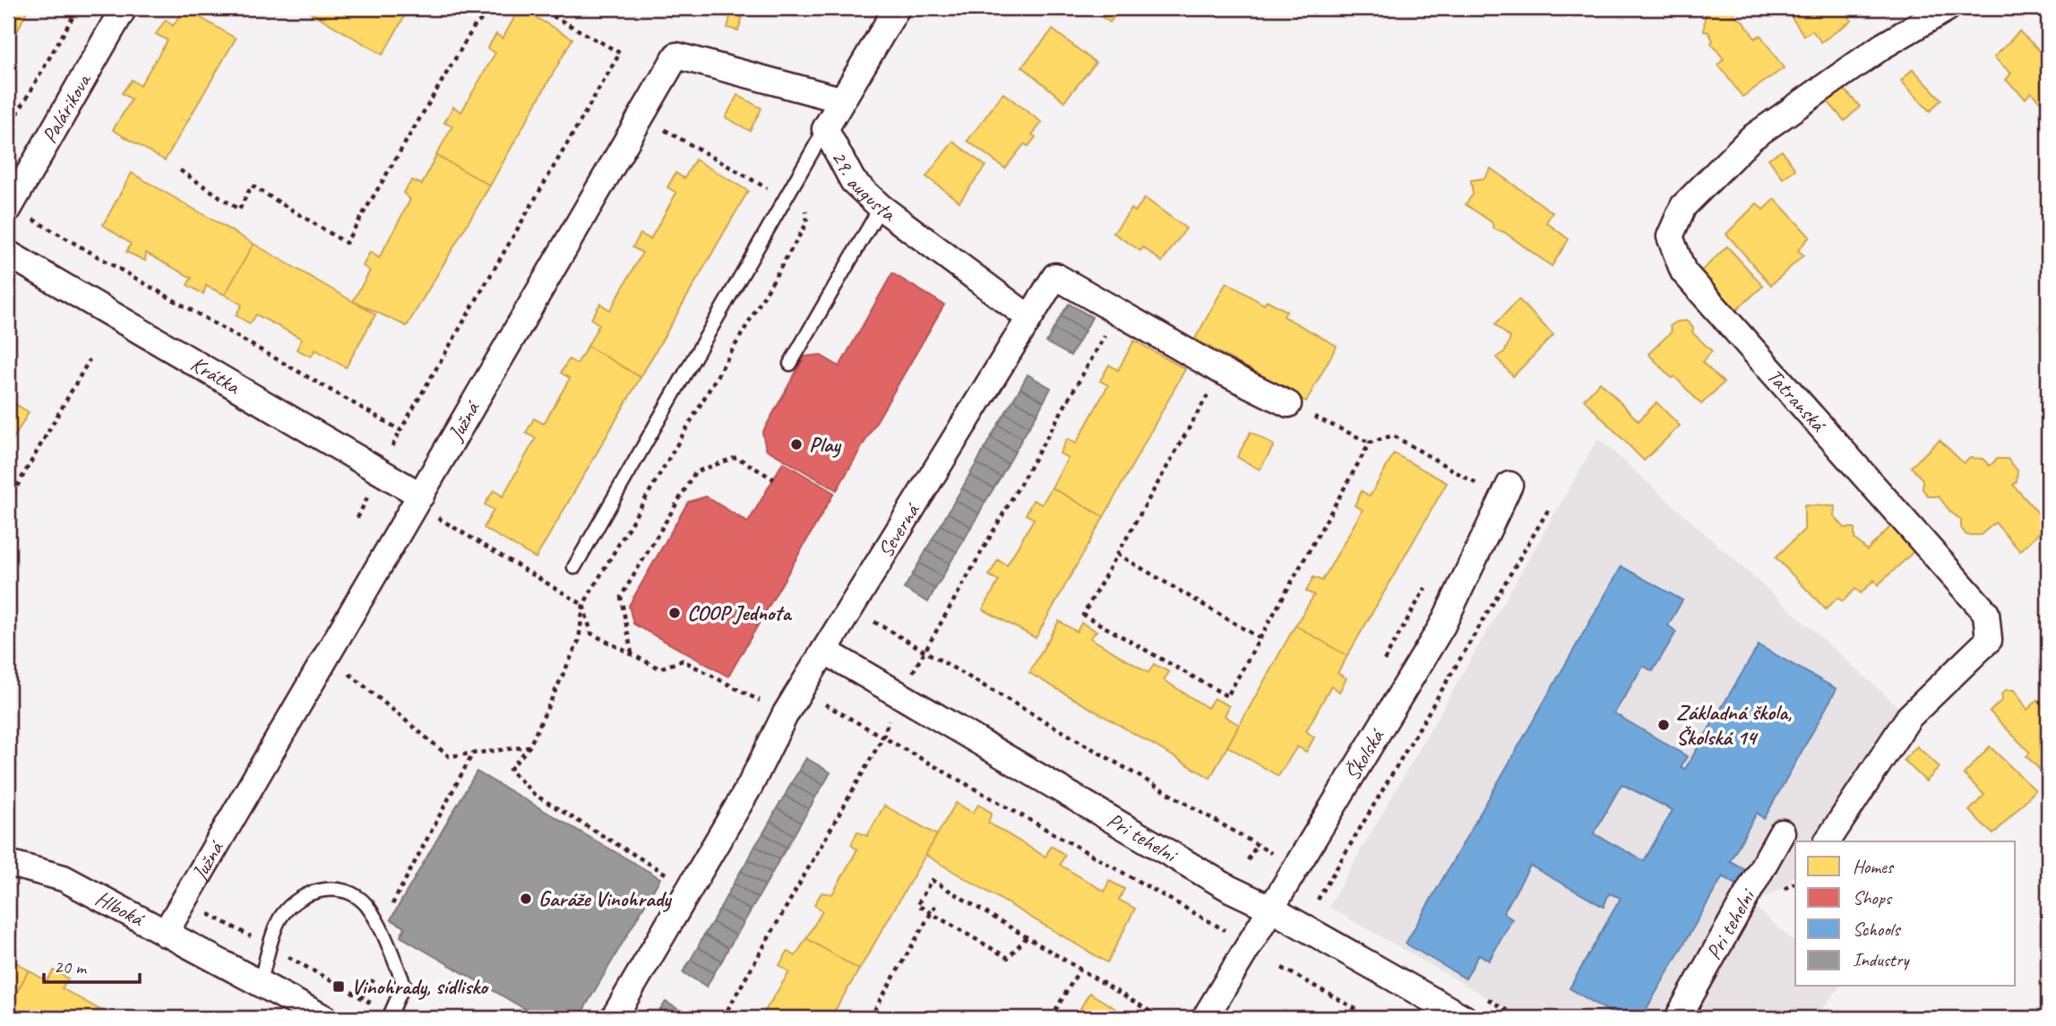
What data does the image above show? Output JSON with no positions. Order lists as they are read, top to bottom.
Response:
{
  "streets": {
    "street": [
      "Palárikova",
      "29. augusta",
      "Krátka",
      "Tatranská",
      "Južná",
      "Severná",
      "Školská",
      "Pri tehelni",
      "Hlboká"
    ]
  },
  "crossings": [
    ["29. augusta", "Južná"],
    ["29. augusta", "Severná"],
    ["Krátka", "Južná"],
    ["Južná", "Hlboká"],
    ["Severná", "Pri tehelni"],
    ["Školská", "Pri tehelni"]
  ],
  "places": {
    "other": [
      "Play",
      "COOP Jednota",
      "Základná škola, Školská 14",
      "Garáže Vinohrady"
    ],
    "transit": ["Vinohrady, sídlisko"]
  },
  "legend": [
    "Homes",
    "Shops",
    "Schools",
    "Industry"
  ],
  "scale_bar": "20 m"
}
